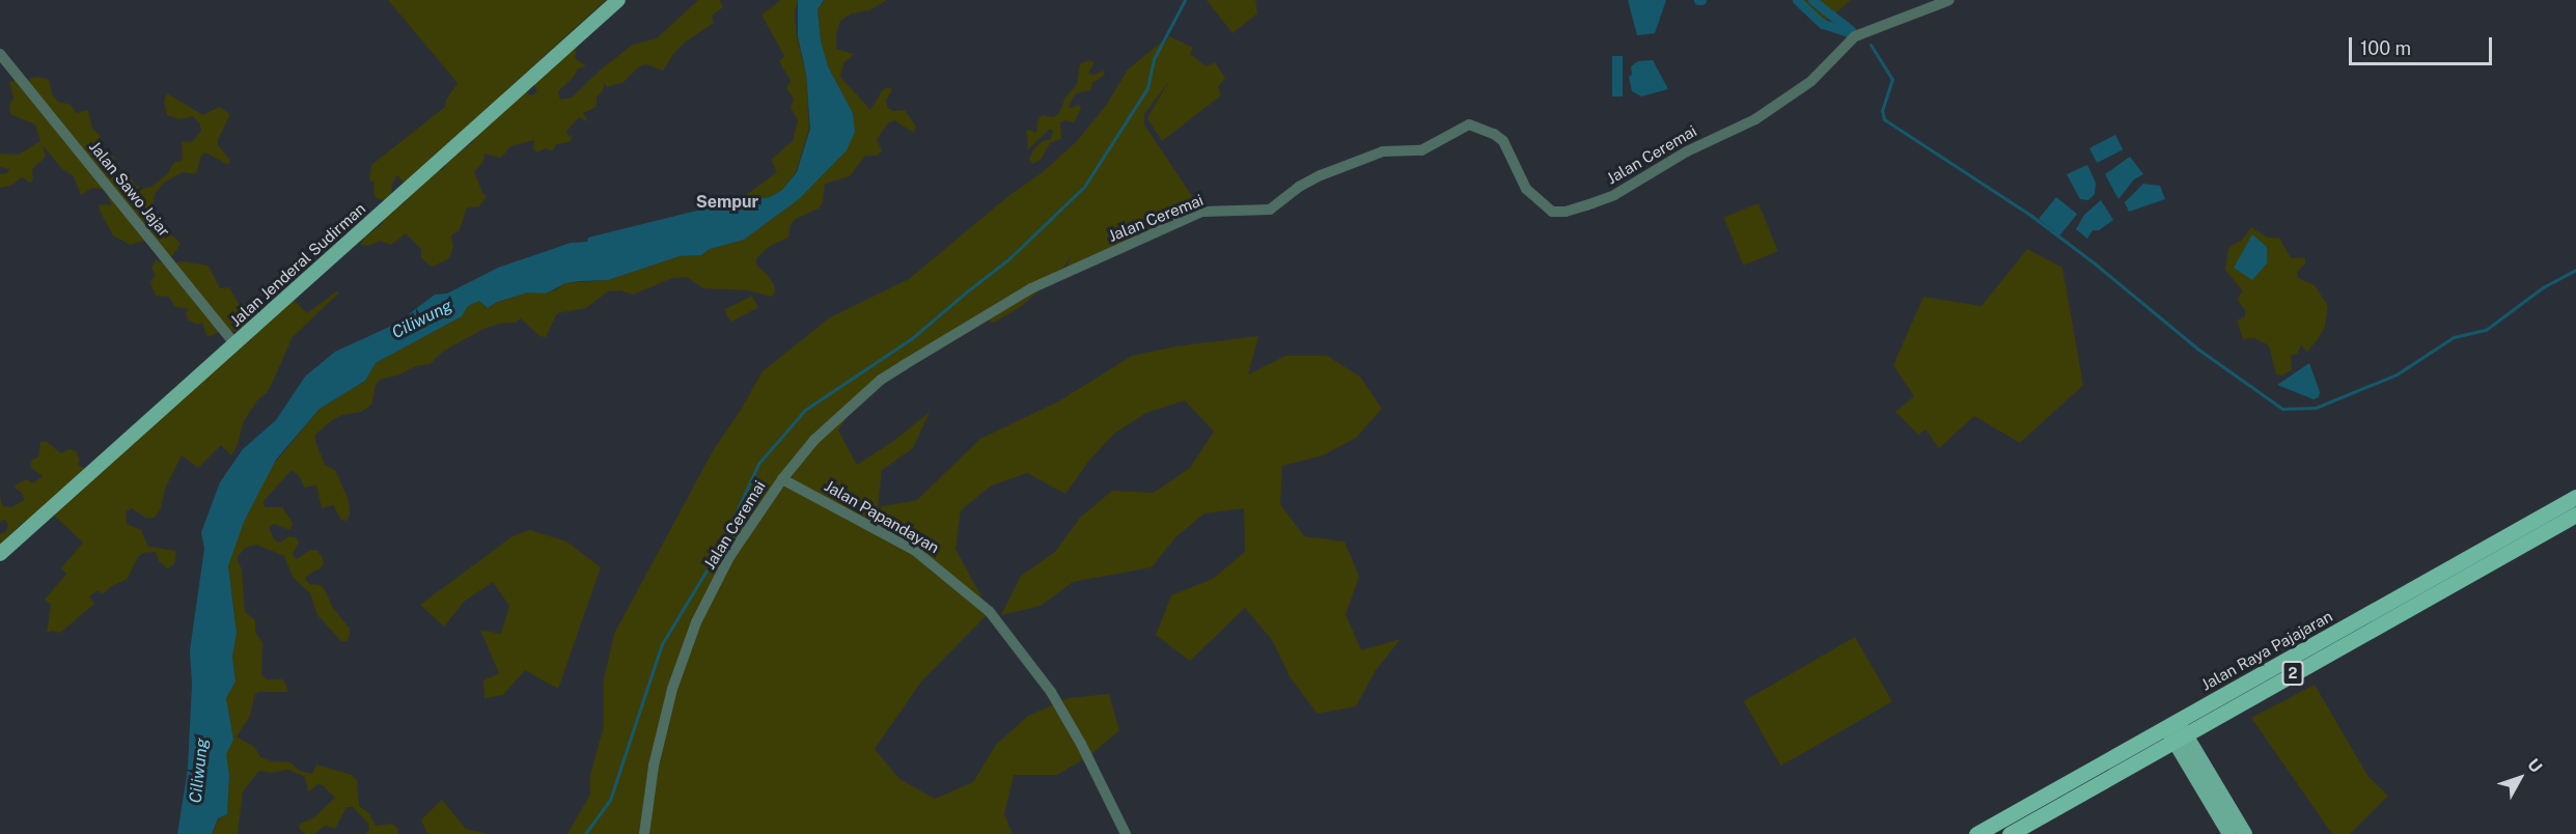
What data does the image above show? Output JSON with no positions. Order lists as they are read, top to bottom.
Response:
{
  "streets": {
    "highway": ["Jalan Raya Pajajaran", "2"],
    "main road": ["Jalan Jenderal Sudirman"],
    "street": ["Jalan Ceremai", "Jalan Sawo Jajar", "Jalan Papandayan"]
  },
  "crossings": [
    ["Jalan Ceremai", "Jalan Papandayan"],
    ["Jalan Sawo Jajar", "Jalan Jenderal Sudirman"]
  ],
  "districts": ["Sempur"],
  "water": ["Ciliwung"],
  "scale_bar": "100 m",
  "north": "top right"
}
